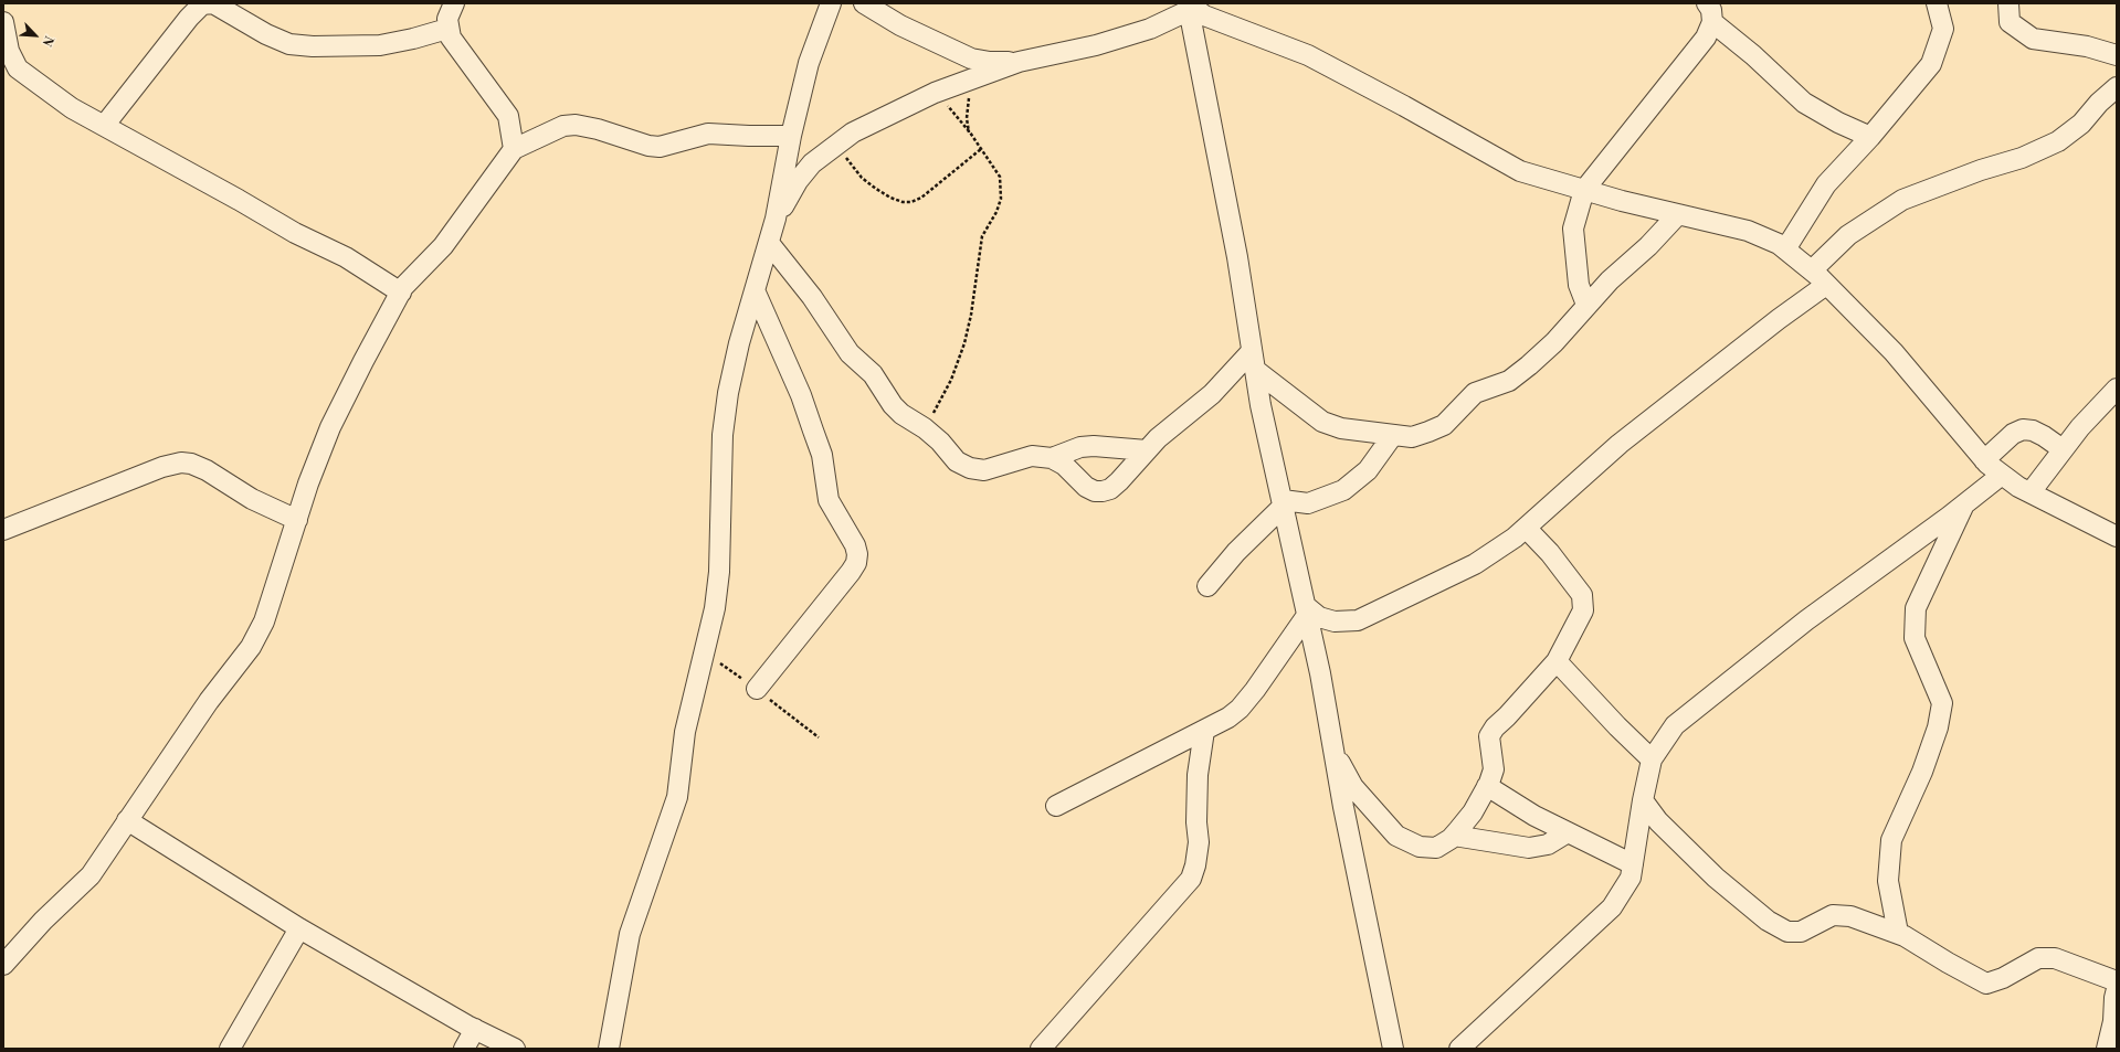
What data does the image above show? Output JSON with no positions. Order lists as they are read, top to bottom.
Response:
{
  "north": "bottom right"
}
